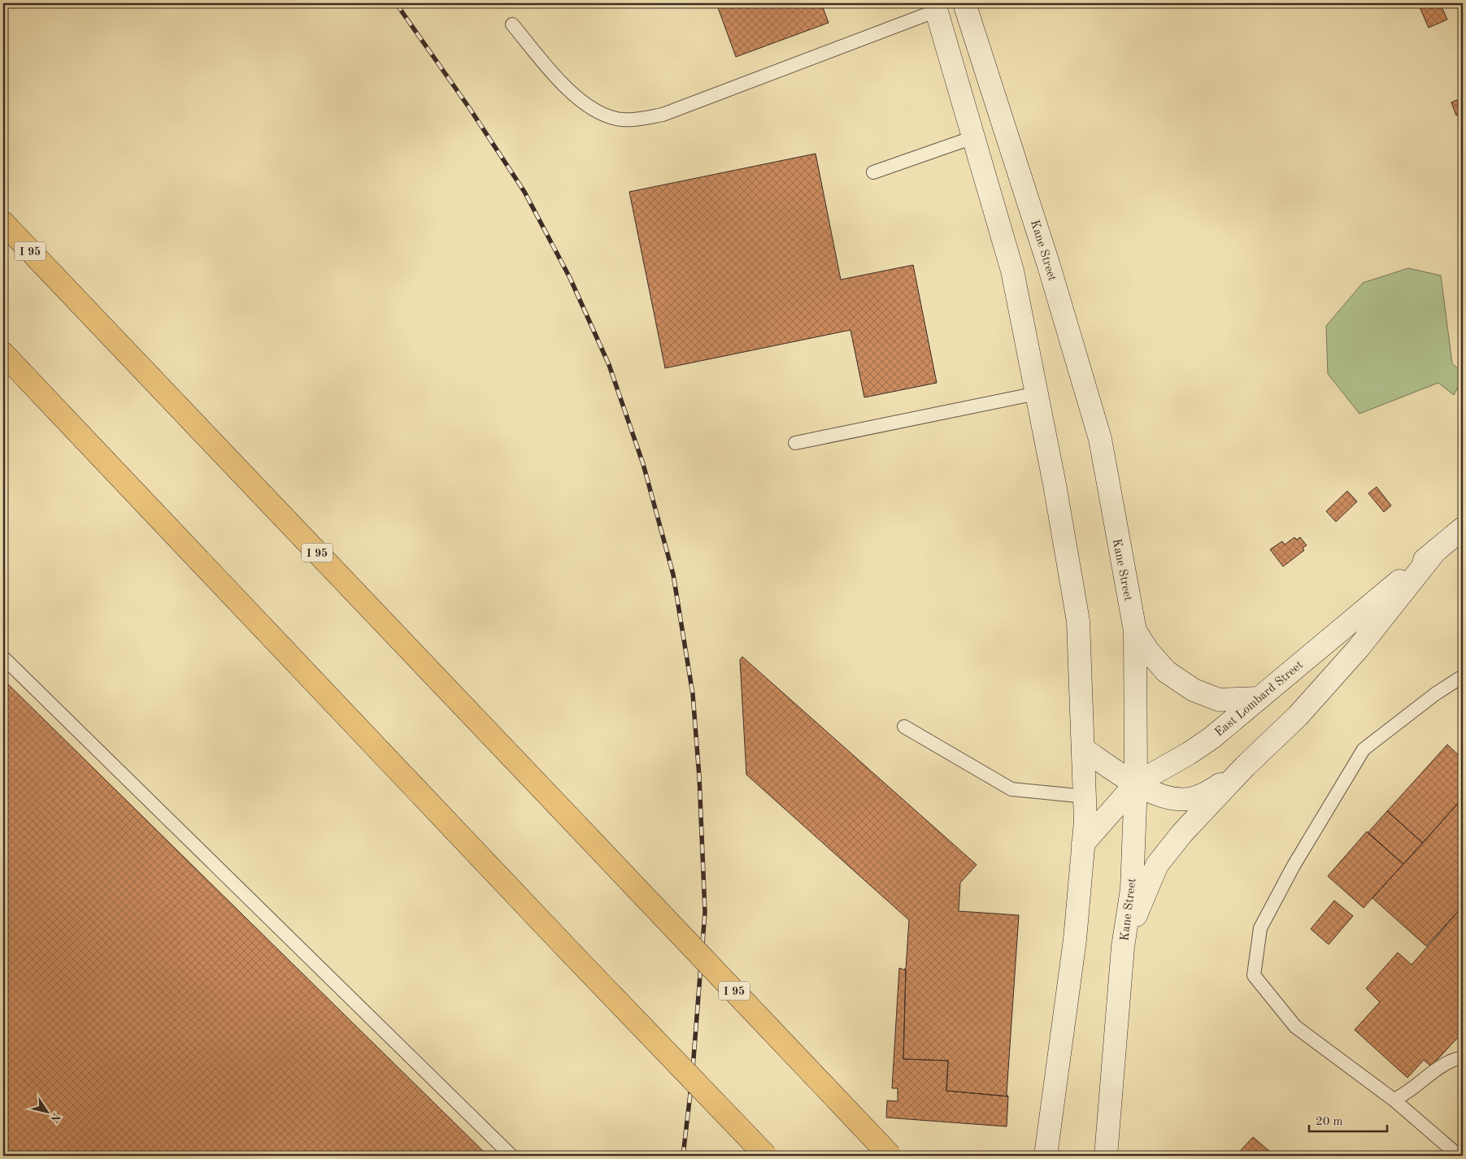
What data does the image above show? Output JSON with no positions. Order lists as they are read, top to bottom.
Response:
{
  "streets": {
    "highway": ["I 95"],
    "main road": ["Kane Street", "East Lombard Street"]
  },
  "crossings": [
    ["Kane Street", "East Lombard Street"]
  ],
  "scale_bar": "20 m",
  "north": "bottom right"
}
